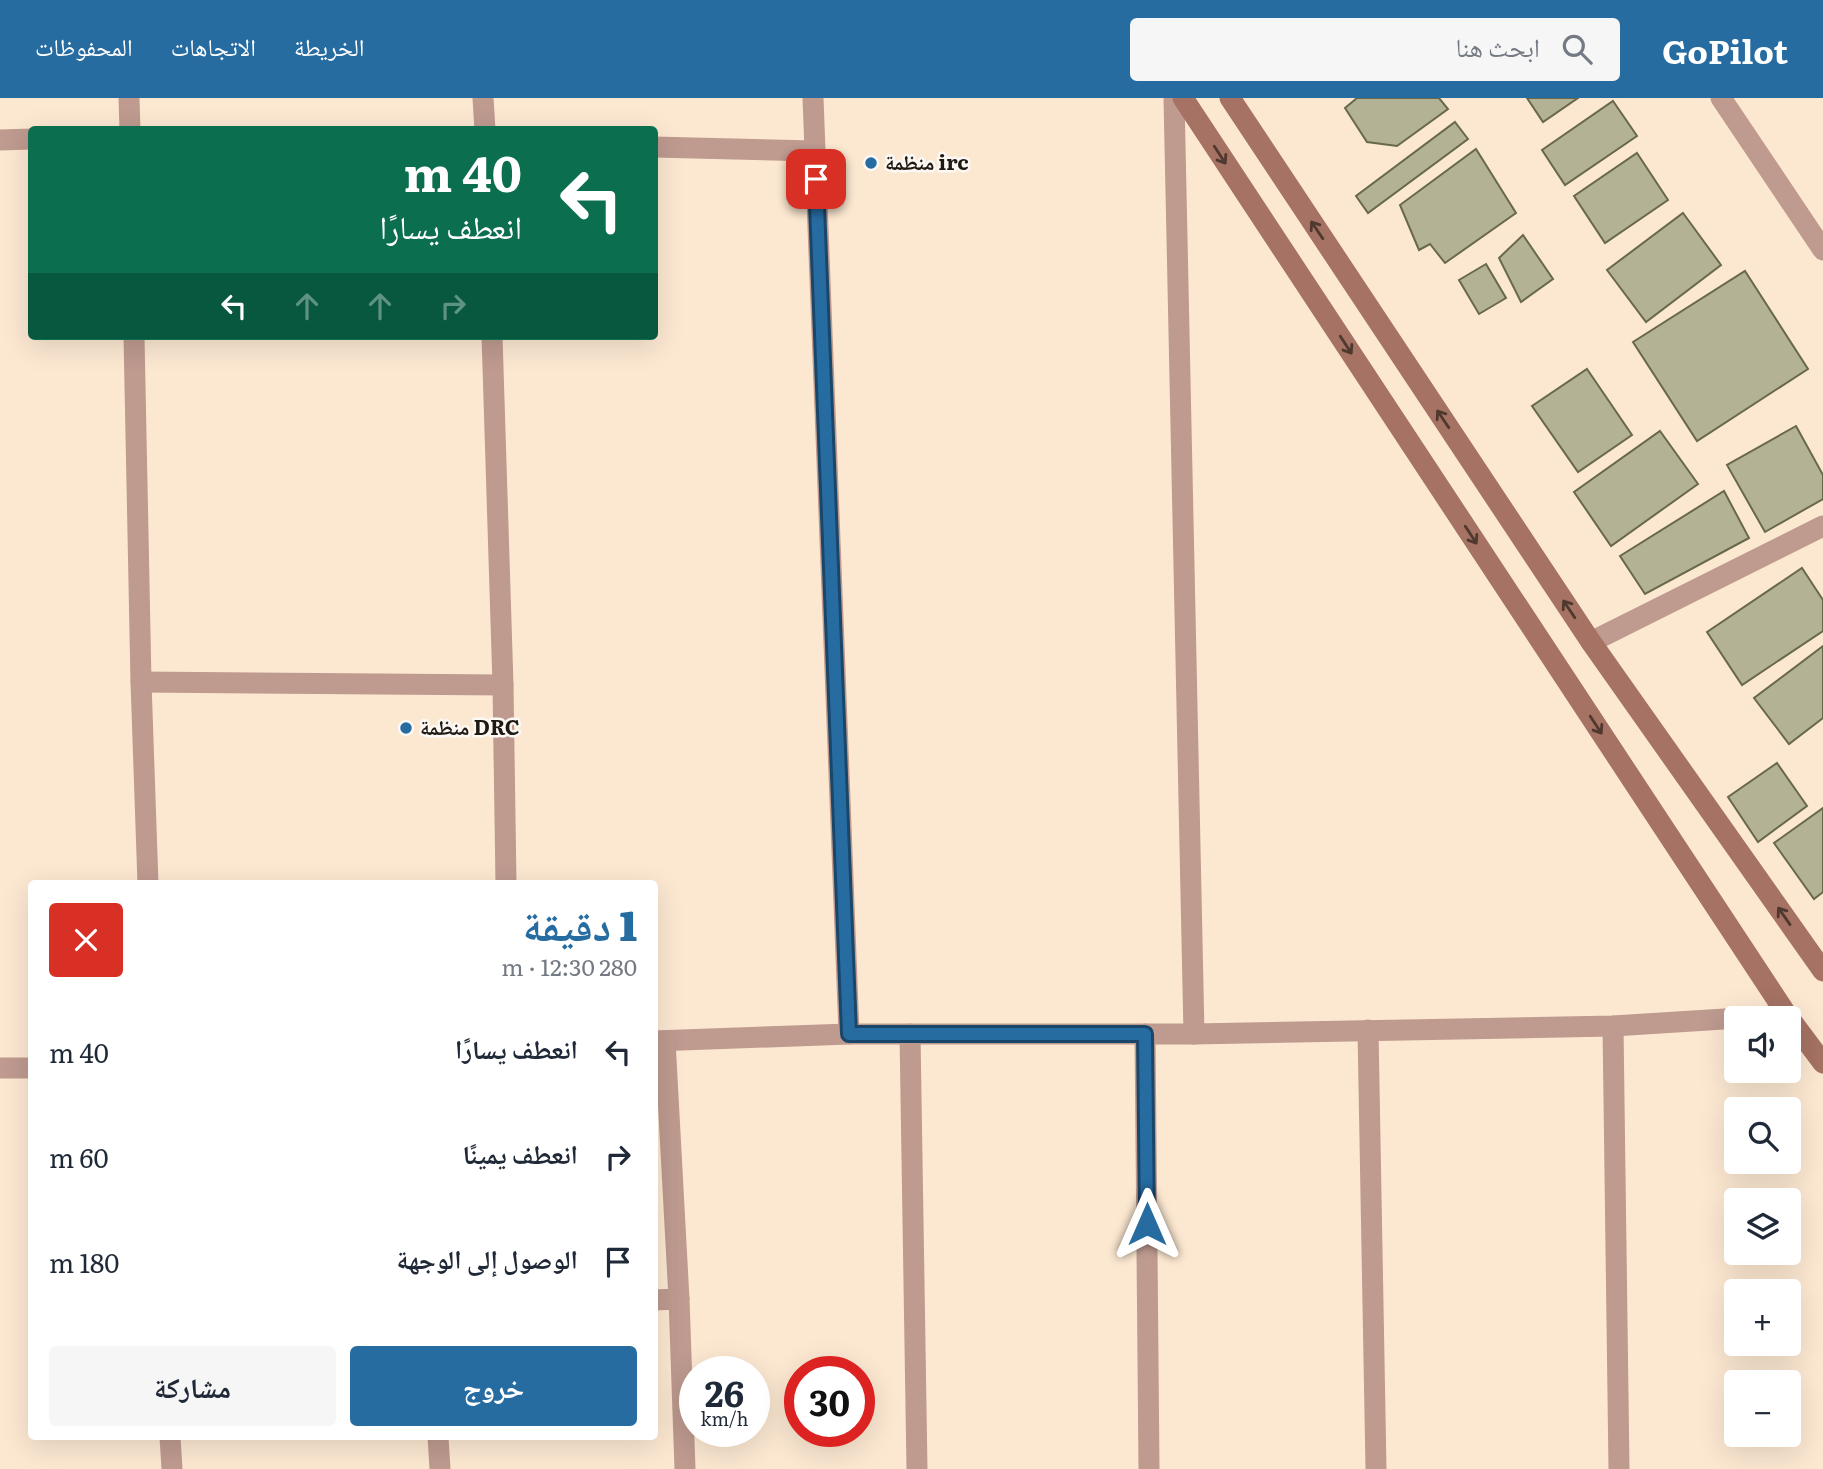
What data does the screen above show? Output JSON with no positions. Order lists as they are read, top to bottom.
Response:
{
  "places": ["منظمة irc", "منظمة DRC"],
  "page": {
    "header": "GoPilot",
    "search": "ابحث هنا",
    "nav": ["الخريطة", "الاتجاهات", "المحفوظات"],
    "turn": ["40 m", "انعطف يسارًا"],
    "heading": ["1 دقيقة", "280 m · 12:30"],
    "list": [
      {
        "name": "انعطف يسارًا",
        "value": "40 m"
      },
      {
        "name": "انعطف يمينًا",
        "value": "60 m"
      },
      {
        "name": "الوصول إلى الوجهة",
        "value": "180 m"
      }
    ],
    "map_buttons": ["+", "−"],
    "buttons": ["خروج", "مشاركة"],
    "speed": "26 km/h",
    "limit": "30"
  }
}
